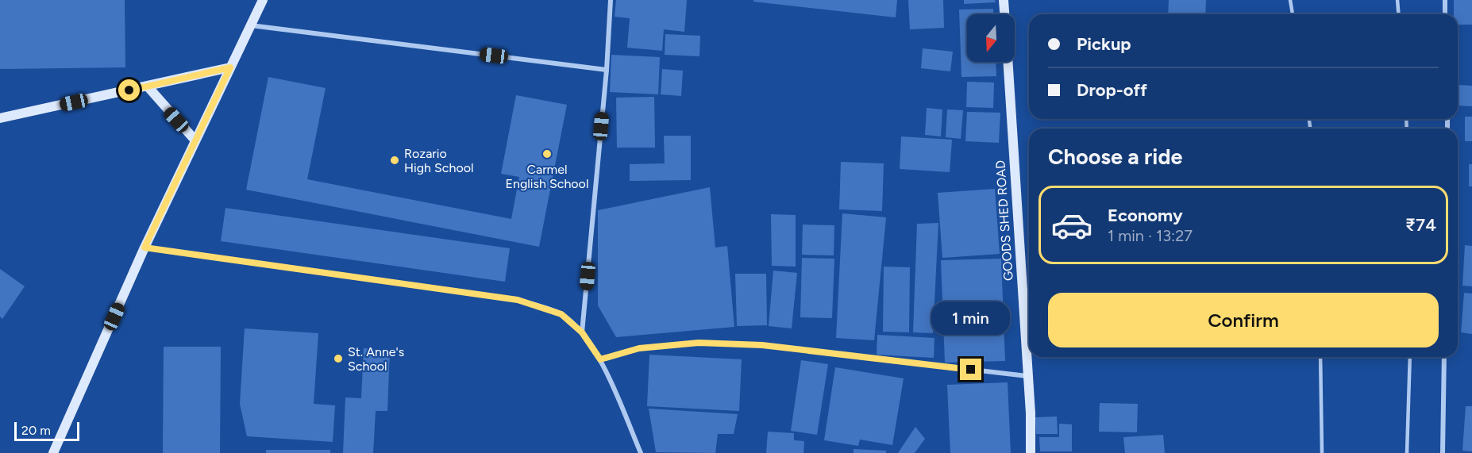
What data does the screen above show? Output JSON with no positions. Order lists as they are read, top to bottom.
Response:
{
  "streets": {
    "street": ["GOODS SHED ROAD"]
  },
  "places": ["Carmel English School", "Rozario High School", "St. Anne's School"],
  "scale_bar": "20 m",
  "north": "bottom",
  "page": {
    "banner": ["Pickup", "Drop-off"],
    "heading": "Choose a ride",
    "list": [
      {
        "name": "Economy",
        "note": "1 min · 13:27",
        "value": "₹74"
      }
    ],
    "buttons": "Confirm",
    "bubble": "1 min",
    "scale": "20 m"
  }
}
